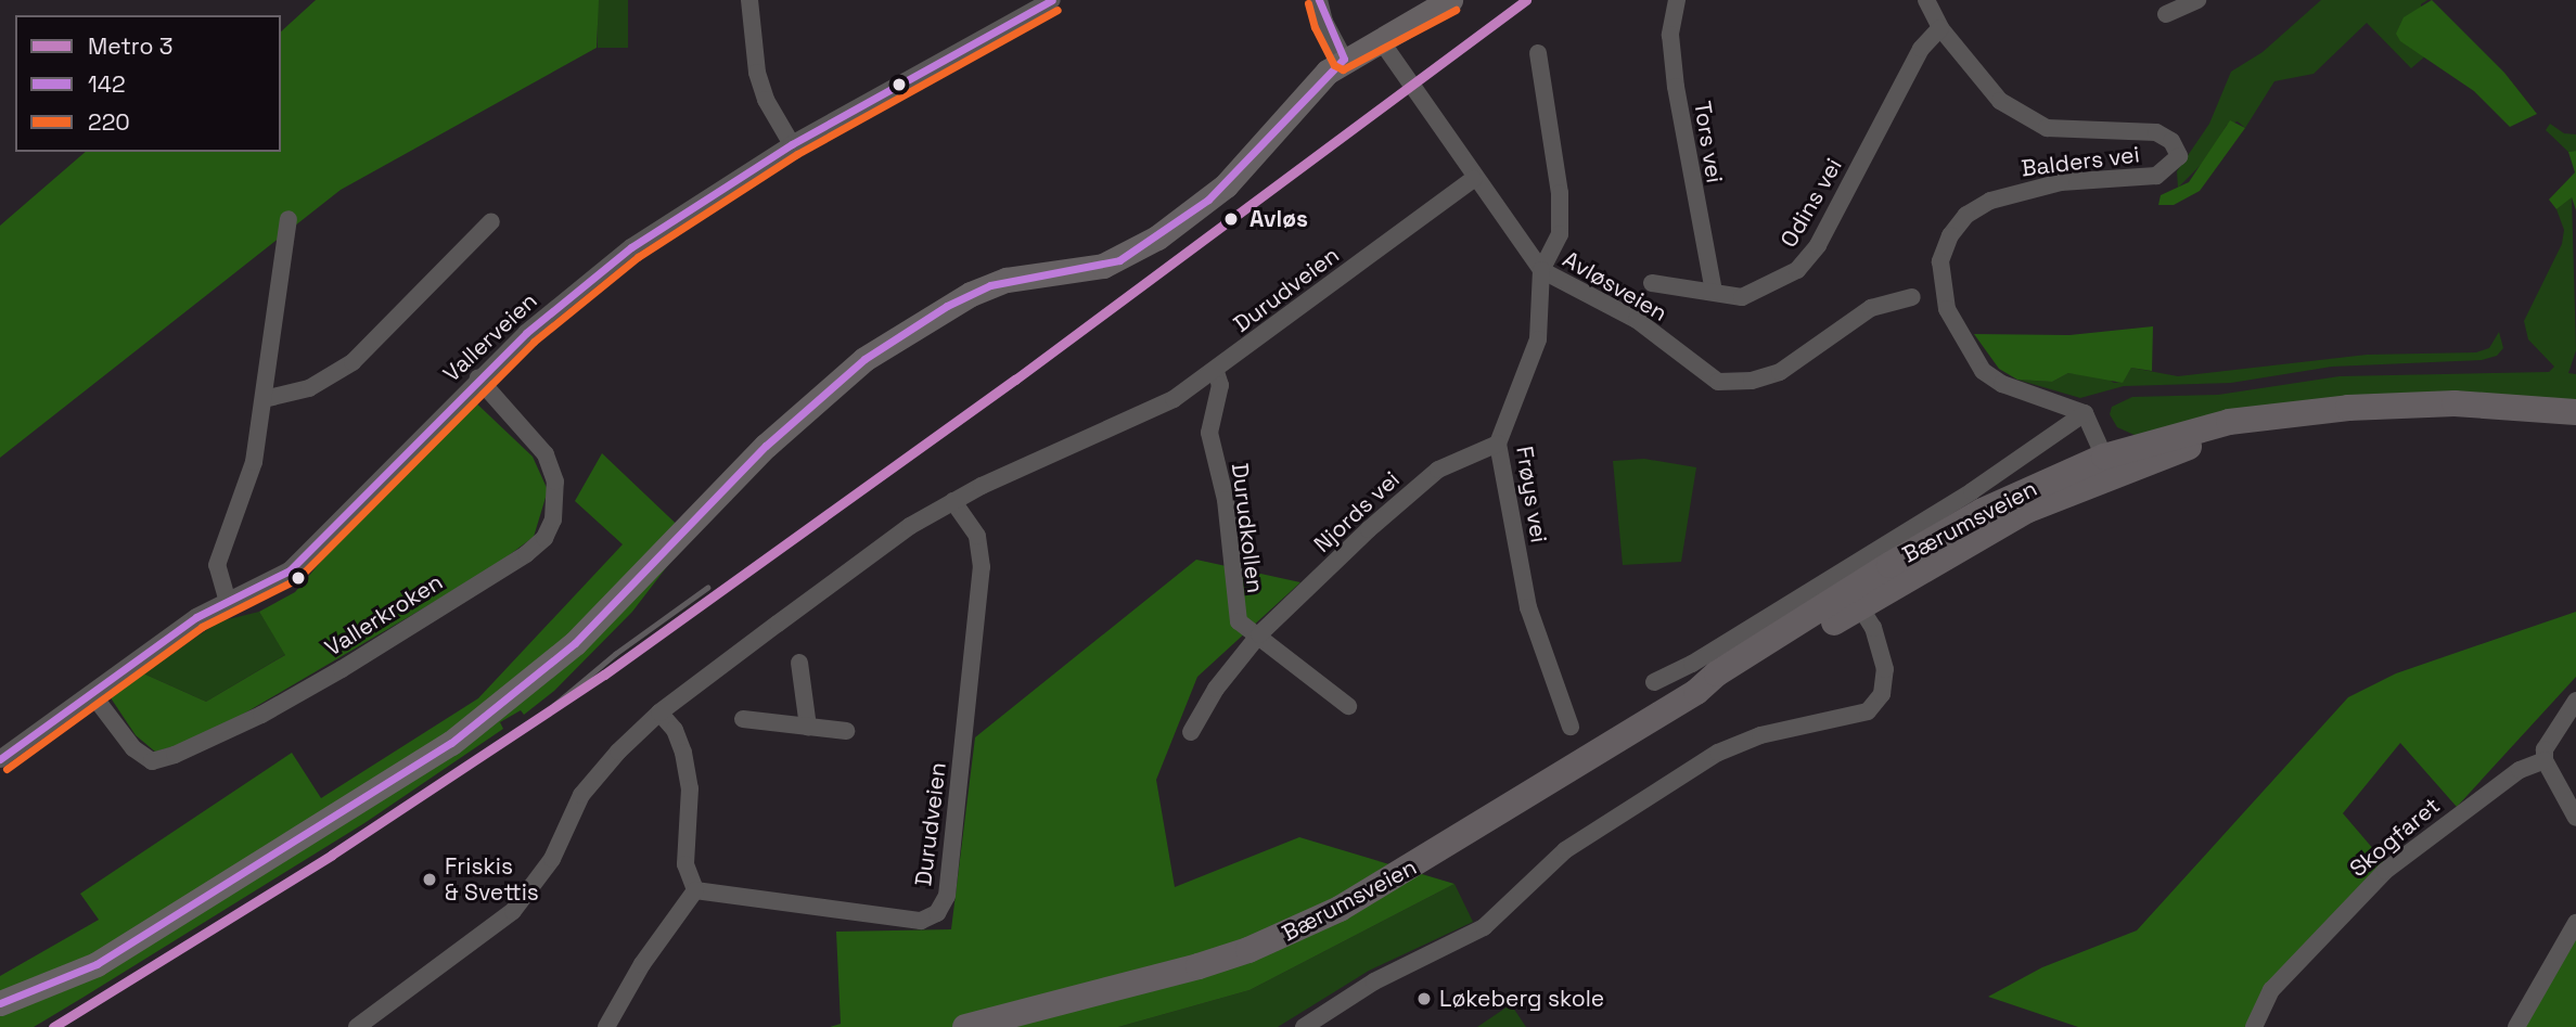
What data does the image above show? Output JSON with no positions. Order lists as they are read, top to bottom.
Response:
{
  "streets": {
    "main road": ["Bærumsveien"],
    "street": [
      "Tors vei",
      "Balders vei",
      "Odins vei",
      "Avløsveien",
      "Durudveien",
      "Vallerveien",
      "Frøys vei",
      "Njords vei",
      "Durudkollen",
      "Vallerkroken",
      "Skogfaret"
    ]
  },
  "crossings": [
    ["Tors vei", "Odins vei"],
    ["Balders vei", "Odins vei"],
    ["Balders vei", "Bærumsveien"],
    ["Avløsveien", "Durudveien"],
    ["Avløsveien", "Frøys vei"],
    ["Durudveien", "Durudkollen"],
    ["Vallerveien", "Vallerkroken"],
    ["Frøys vei", "Njords vei"],
    ["Njords vei", "Durudkollen"]
  ],
  "places": ["Avløs", "Friskis & Svettis", "Løkeberg skole"],
  "lines": ["metro line 3", "transit line 142", "transit line 220"],
  "legend": ["Metro 3", "142", "220"]
}
